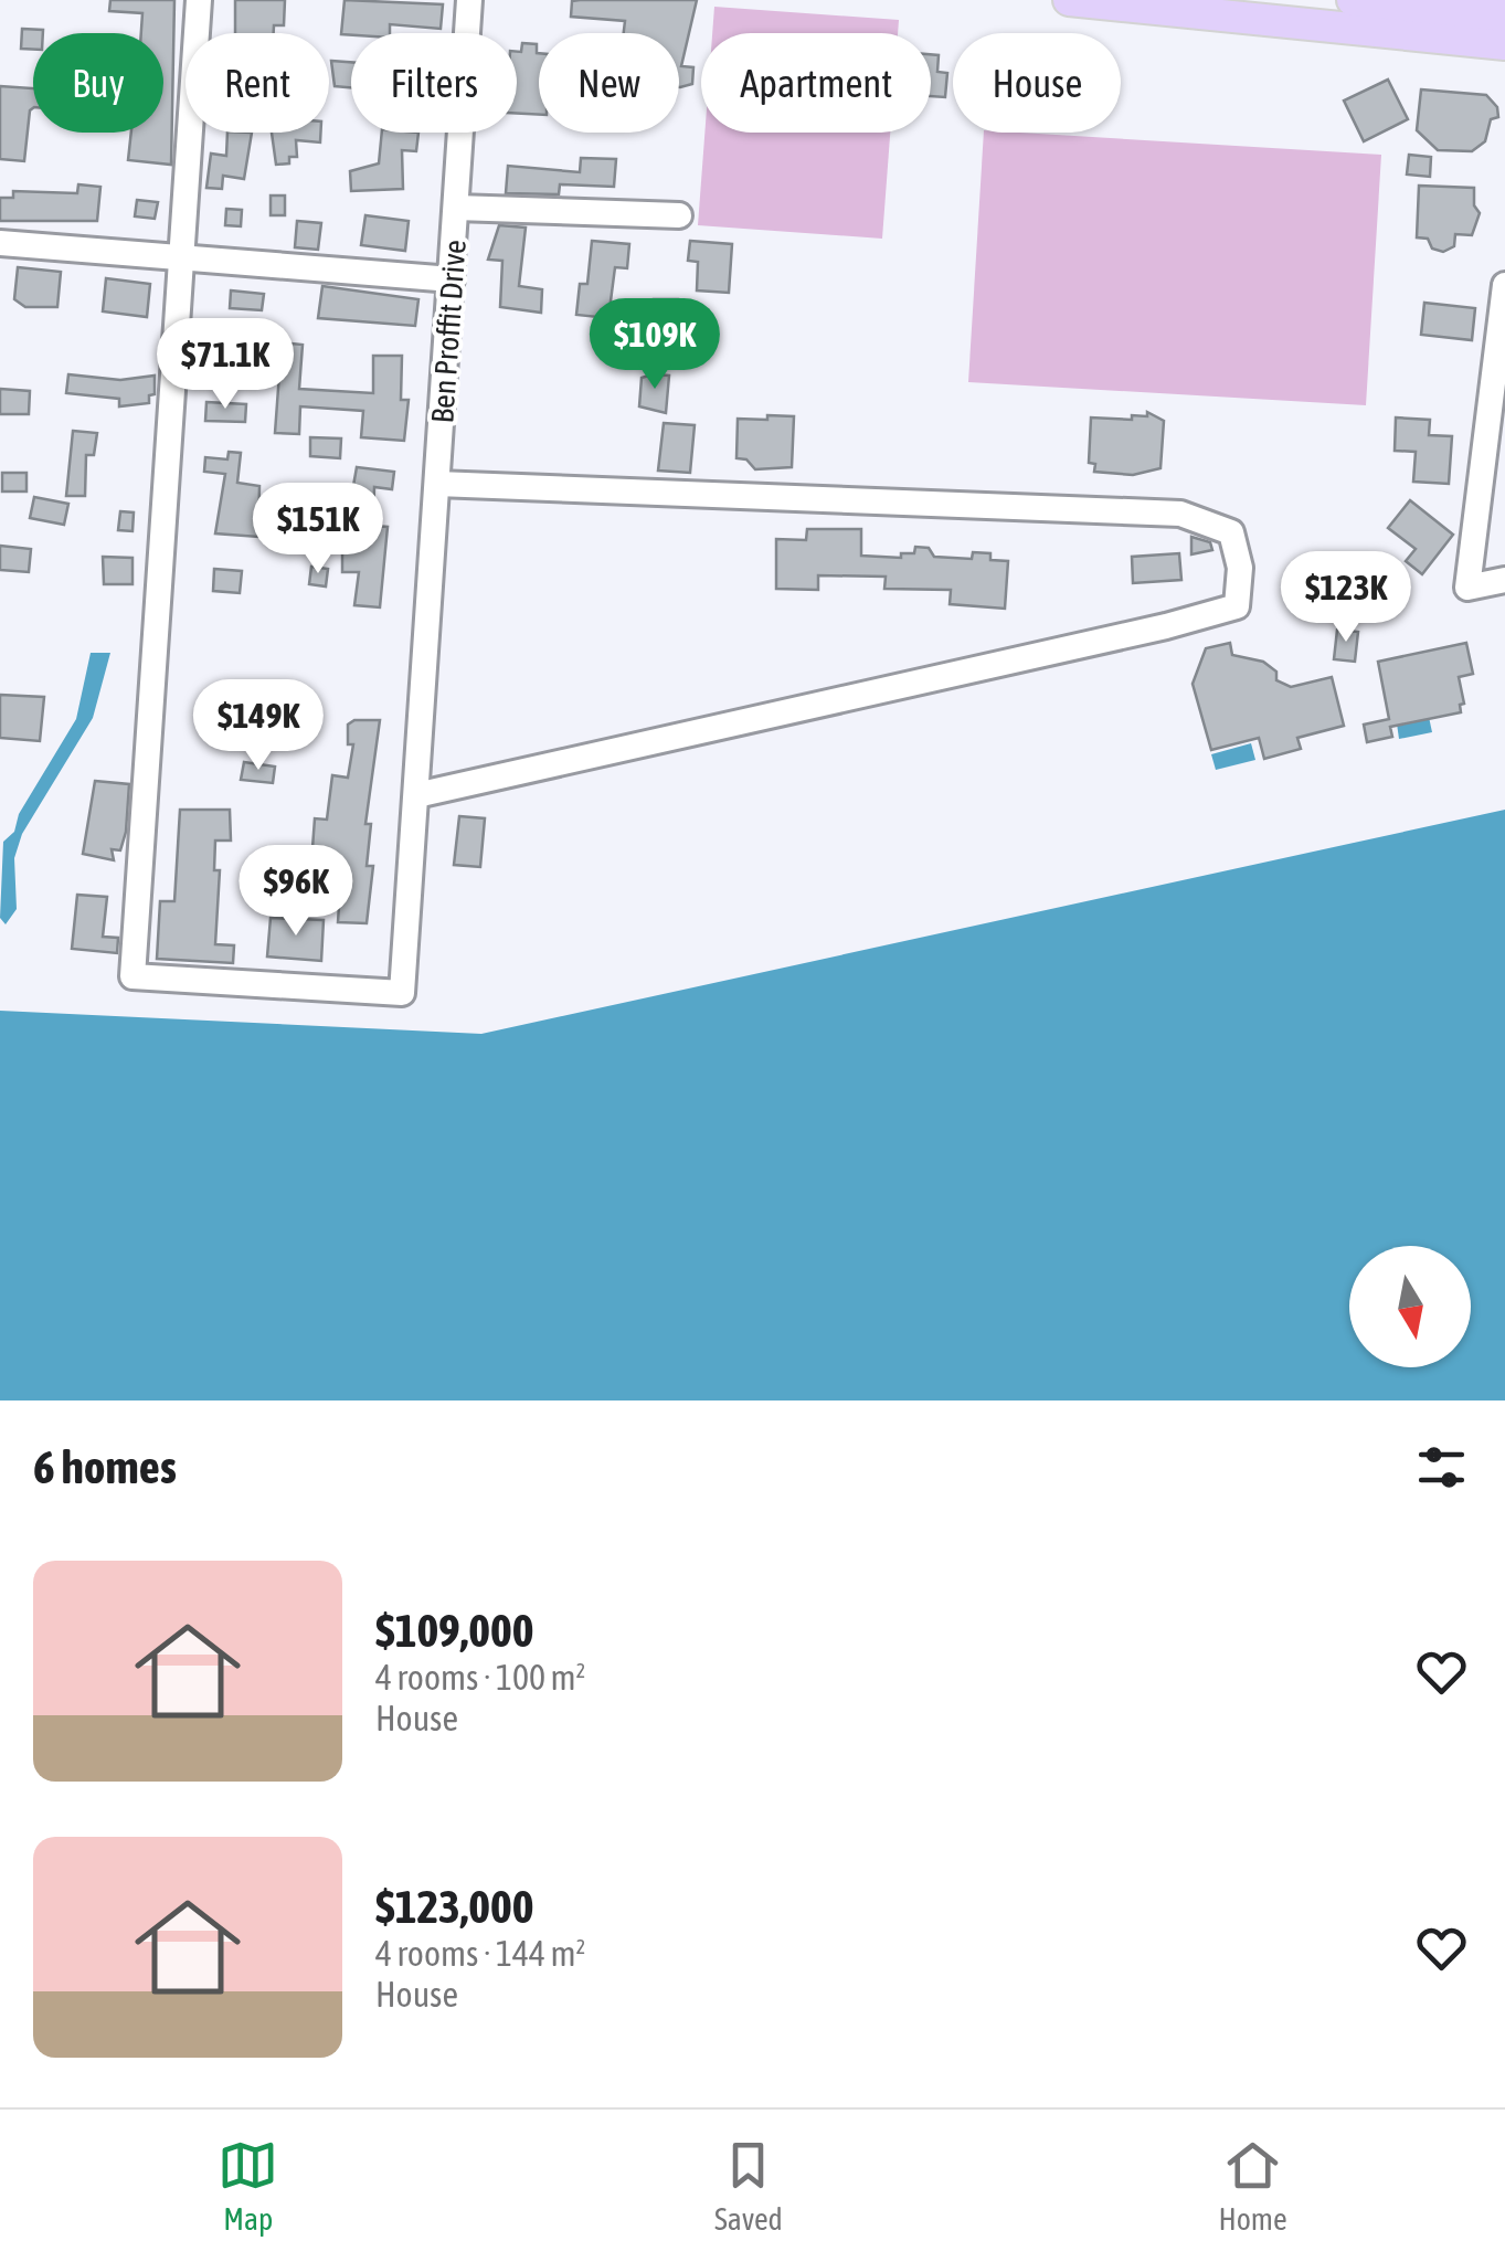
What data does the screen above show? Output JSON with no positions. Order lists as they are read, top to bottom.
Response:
{
  "streets": {
    "street": ["Ben Proffit Drive"]
  },
  "north": "bottom",
  "page": {
    "chip": [
      "Buy",
      "Rent",
      "Filters",
      "New",
      "Apartment",
      "House"
    ],
    "price": [
      "$109K",
      "$71.1K",
      "$151K",
      "$123K",
      "$149K",
      "$96K"
    ],
    "heading": "6 homes",
    "list": [
      {
        "name": "$109,000",
        "note": "4 rooms · 100 m² · House"
      },
      {
        "name": "$123,000",
        "note": "4 rooms · 144 m² · House"
      }
    ],
    "tabs": ["Map", "Saved", "Home"]
  }
}
